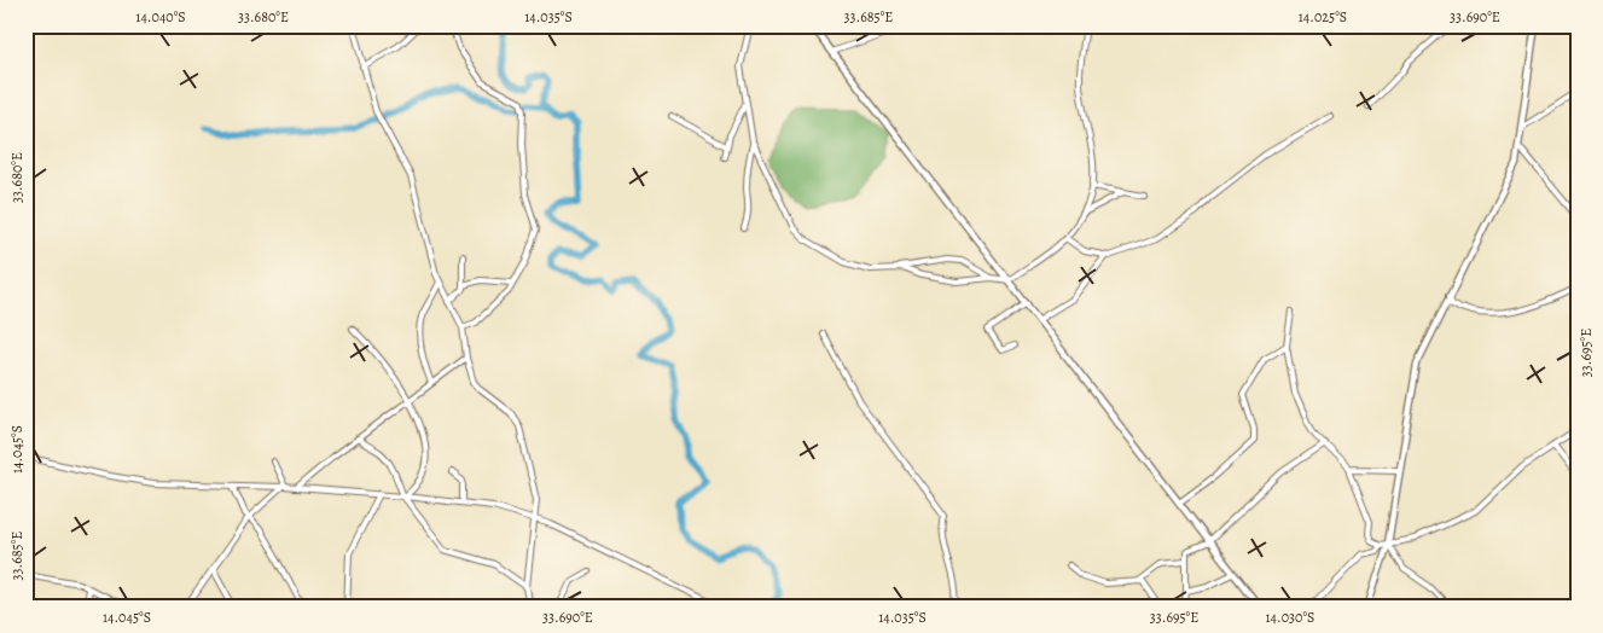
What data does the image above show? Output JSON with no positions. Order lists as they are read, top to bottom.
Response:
{
  "coordinates": [
    "14.040°S",
    "33.680°E",
    "14.035°S",
    "33.685°E",
    "14.025°S",
    "33.690°E",
    "33.695°E",
    "14.045°S",
    "14.030°S"
  ]
}
